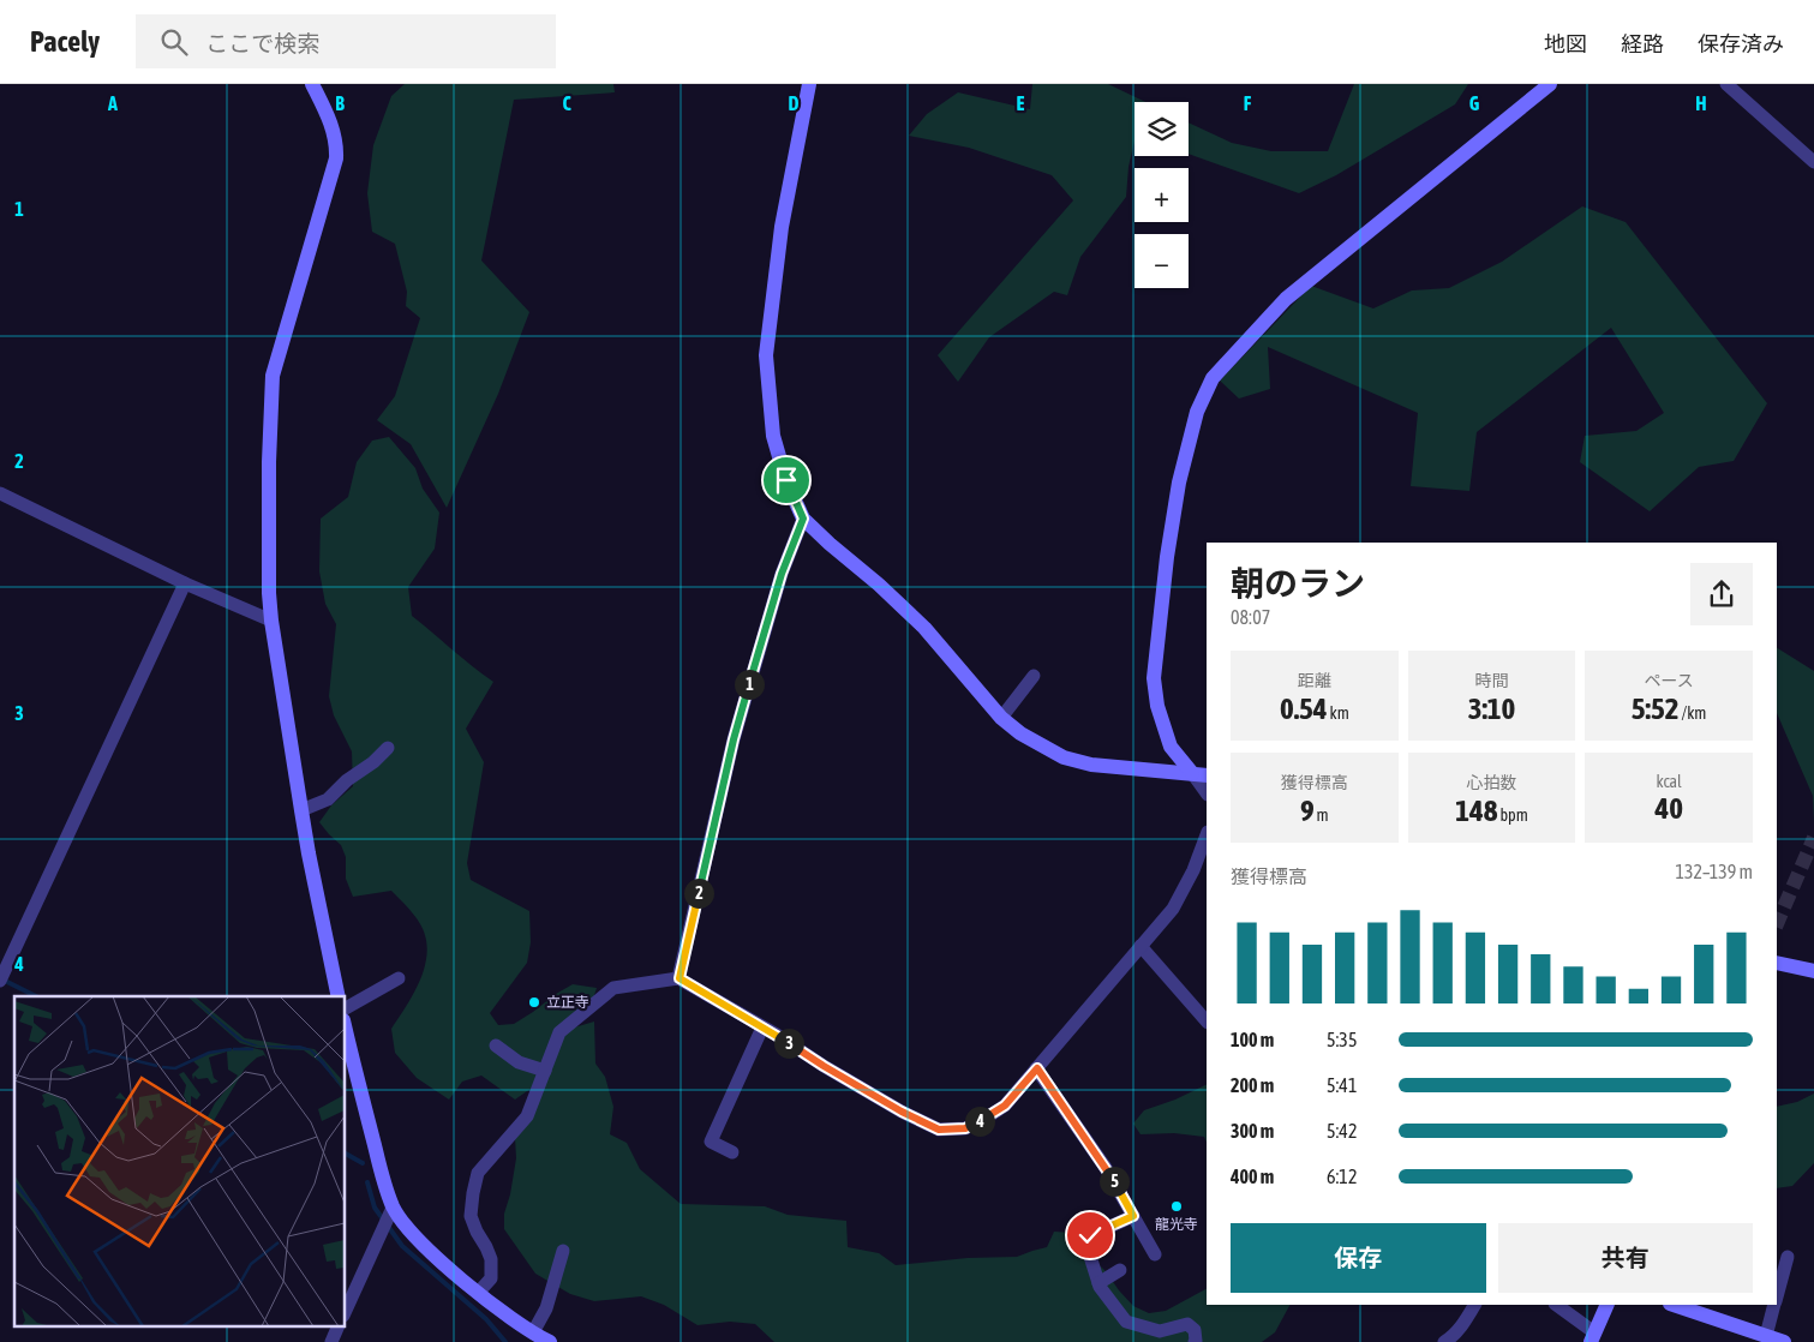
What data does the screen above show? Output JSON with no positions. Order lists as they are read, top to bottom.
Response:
{
  "places": ["立正寺", "龍光寺"],
  "page": {
    "header": "Pacely",
    "search": "ここで検索",
    "nav": ["地図", "経路", "保存済み"],
    "map_buttons": ["+", "−"],
    "heading": ["朝のラン", "08:07"],
    "stats": [
      ["距離", "0.54 km"],
      ["時間", "3:10"],
      ["ペース", "5:52 /km"],
      ["獲得標高", "9 m"],
      ["心拍数", "148 bpm"],
      ["kcal", "40"]
    ],
    "pins": [
      "1",
      "2",
      "3",
      "4",
      "5"
    ],
    "chart": ["獲得標高", "132–139 m"],
    "list": [
      {
        "name": "100 m",
        "note": "5:35"
      },
      {
        "name": "200 m",
        "note": "5:41"
      },
      {
        "name": "300 m",
        "note": "5:42"
      },
      {
        "name": "400 m",
        "note": "6:12"
      }
    ],
    "buttons": ["保存", "共有"]
  },
  "grid": {
    "columns": [
      "A",
      "B",
      "C",
      "D",
      "E",
      "F",
      "G",
      "H"
    ],
    "rows": [
      "1",
      "2",
      "3",
      "4"
    ]
  }
}
